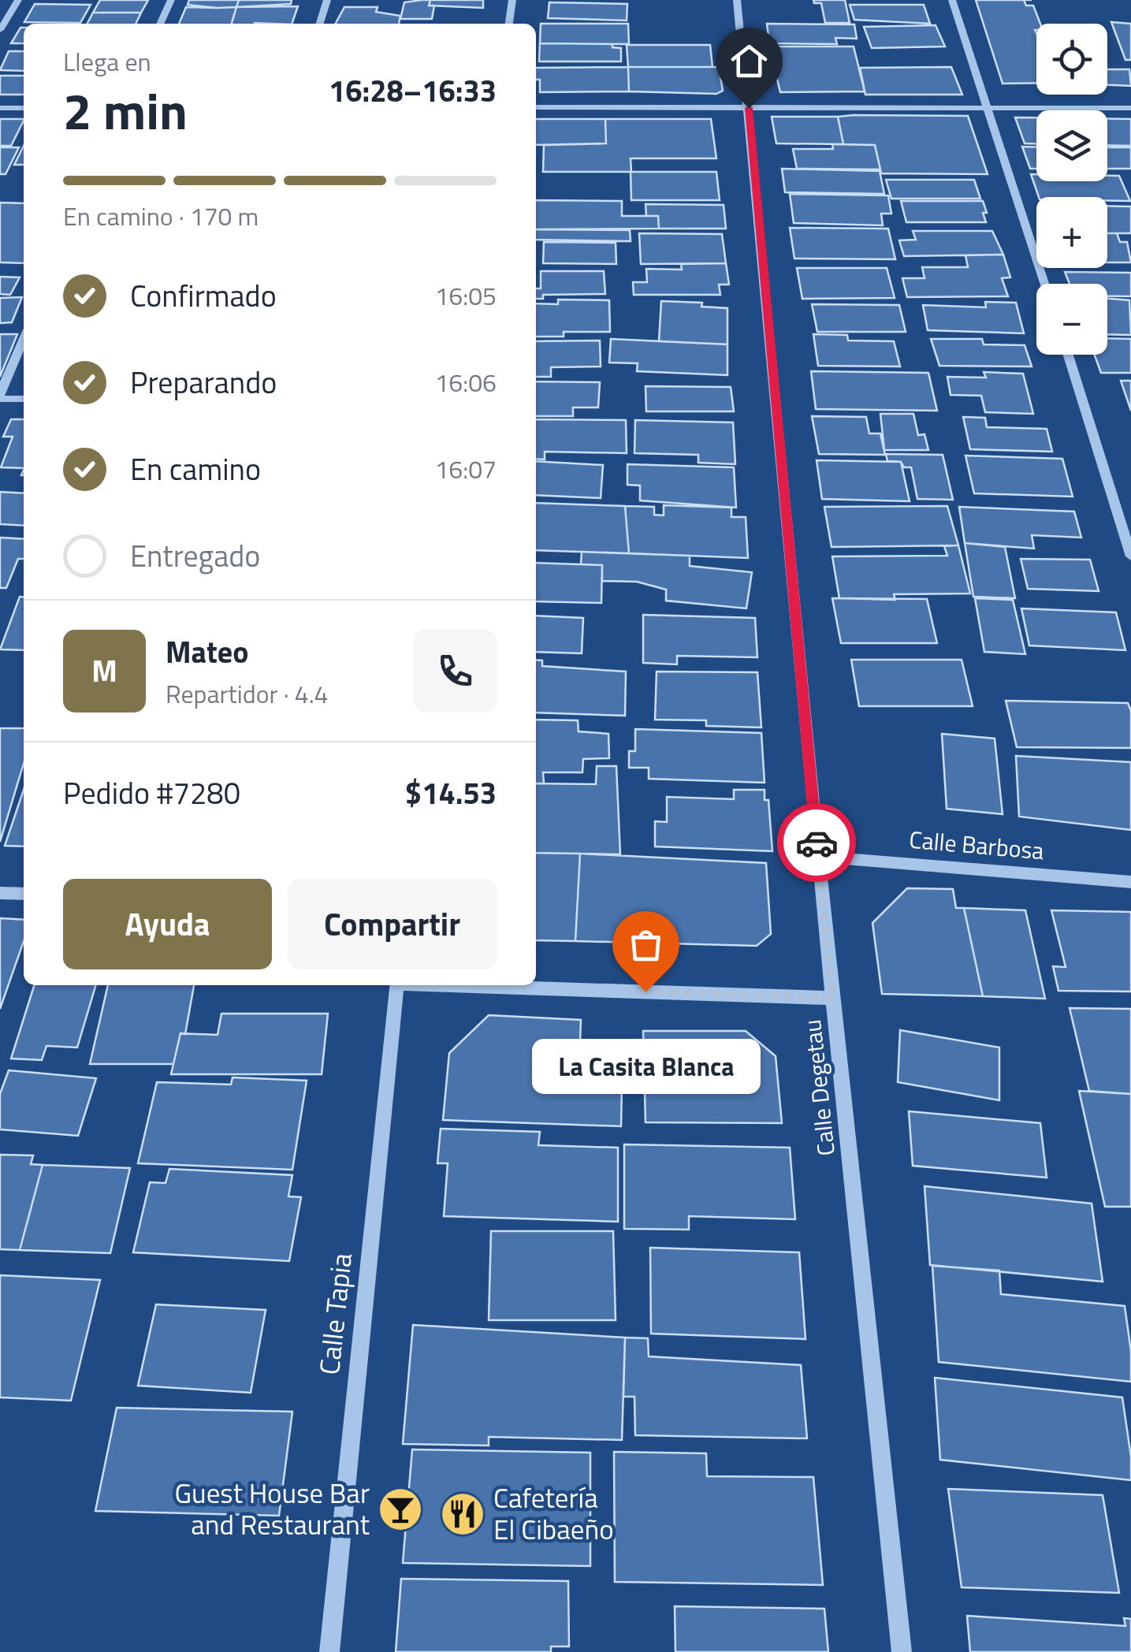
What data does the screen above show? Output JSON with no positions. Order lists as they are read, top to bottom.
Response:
{
  "streets": {
    "street": ["Calle Barbosa", "Calle Degetau", "Calle Tapia"]
  },
  "crossings": [
    ["Calle Barbosa", "Calle Degetau"]
  ],
  "places": {
    "other": ["La Casita Blanca"],
    "bar": ["Guest House Bar and Restaurant"],
    "restaurant": ["Cafetería El Cibaeño"]
  },
  "page": {
    "map_buttons": ["+", "−"],
    "heading": ["2 min", "Llega en", "16:28–16:33"],
    "panel": [
      "Mateo",
      "Repartidor · 4.4",
      "Pedido #7280",
      "$14.53"
    ],
    "bar": "En camino · 170 m",
    "list": [
      ["Confirmado", "16:05"],
      ["Preparando", "16:06"],
      ["En camino", "16:07"],
      "Entregado"
    ],
    "round": "M",
    "buttons": ["Ayuda", "Compartir"],
    "bubble": "La Casita Blanca"
  }
}
